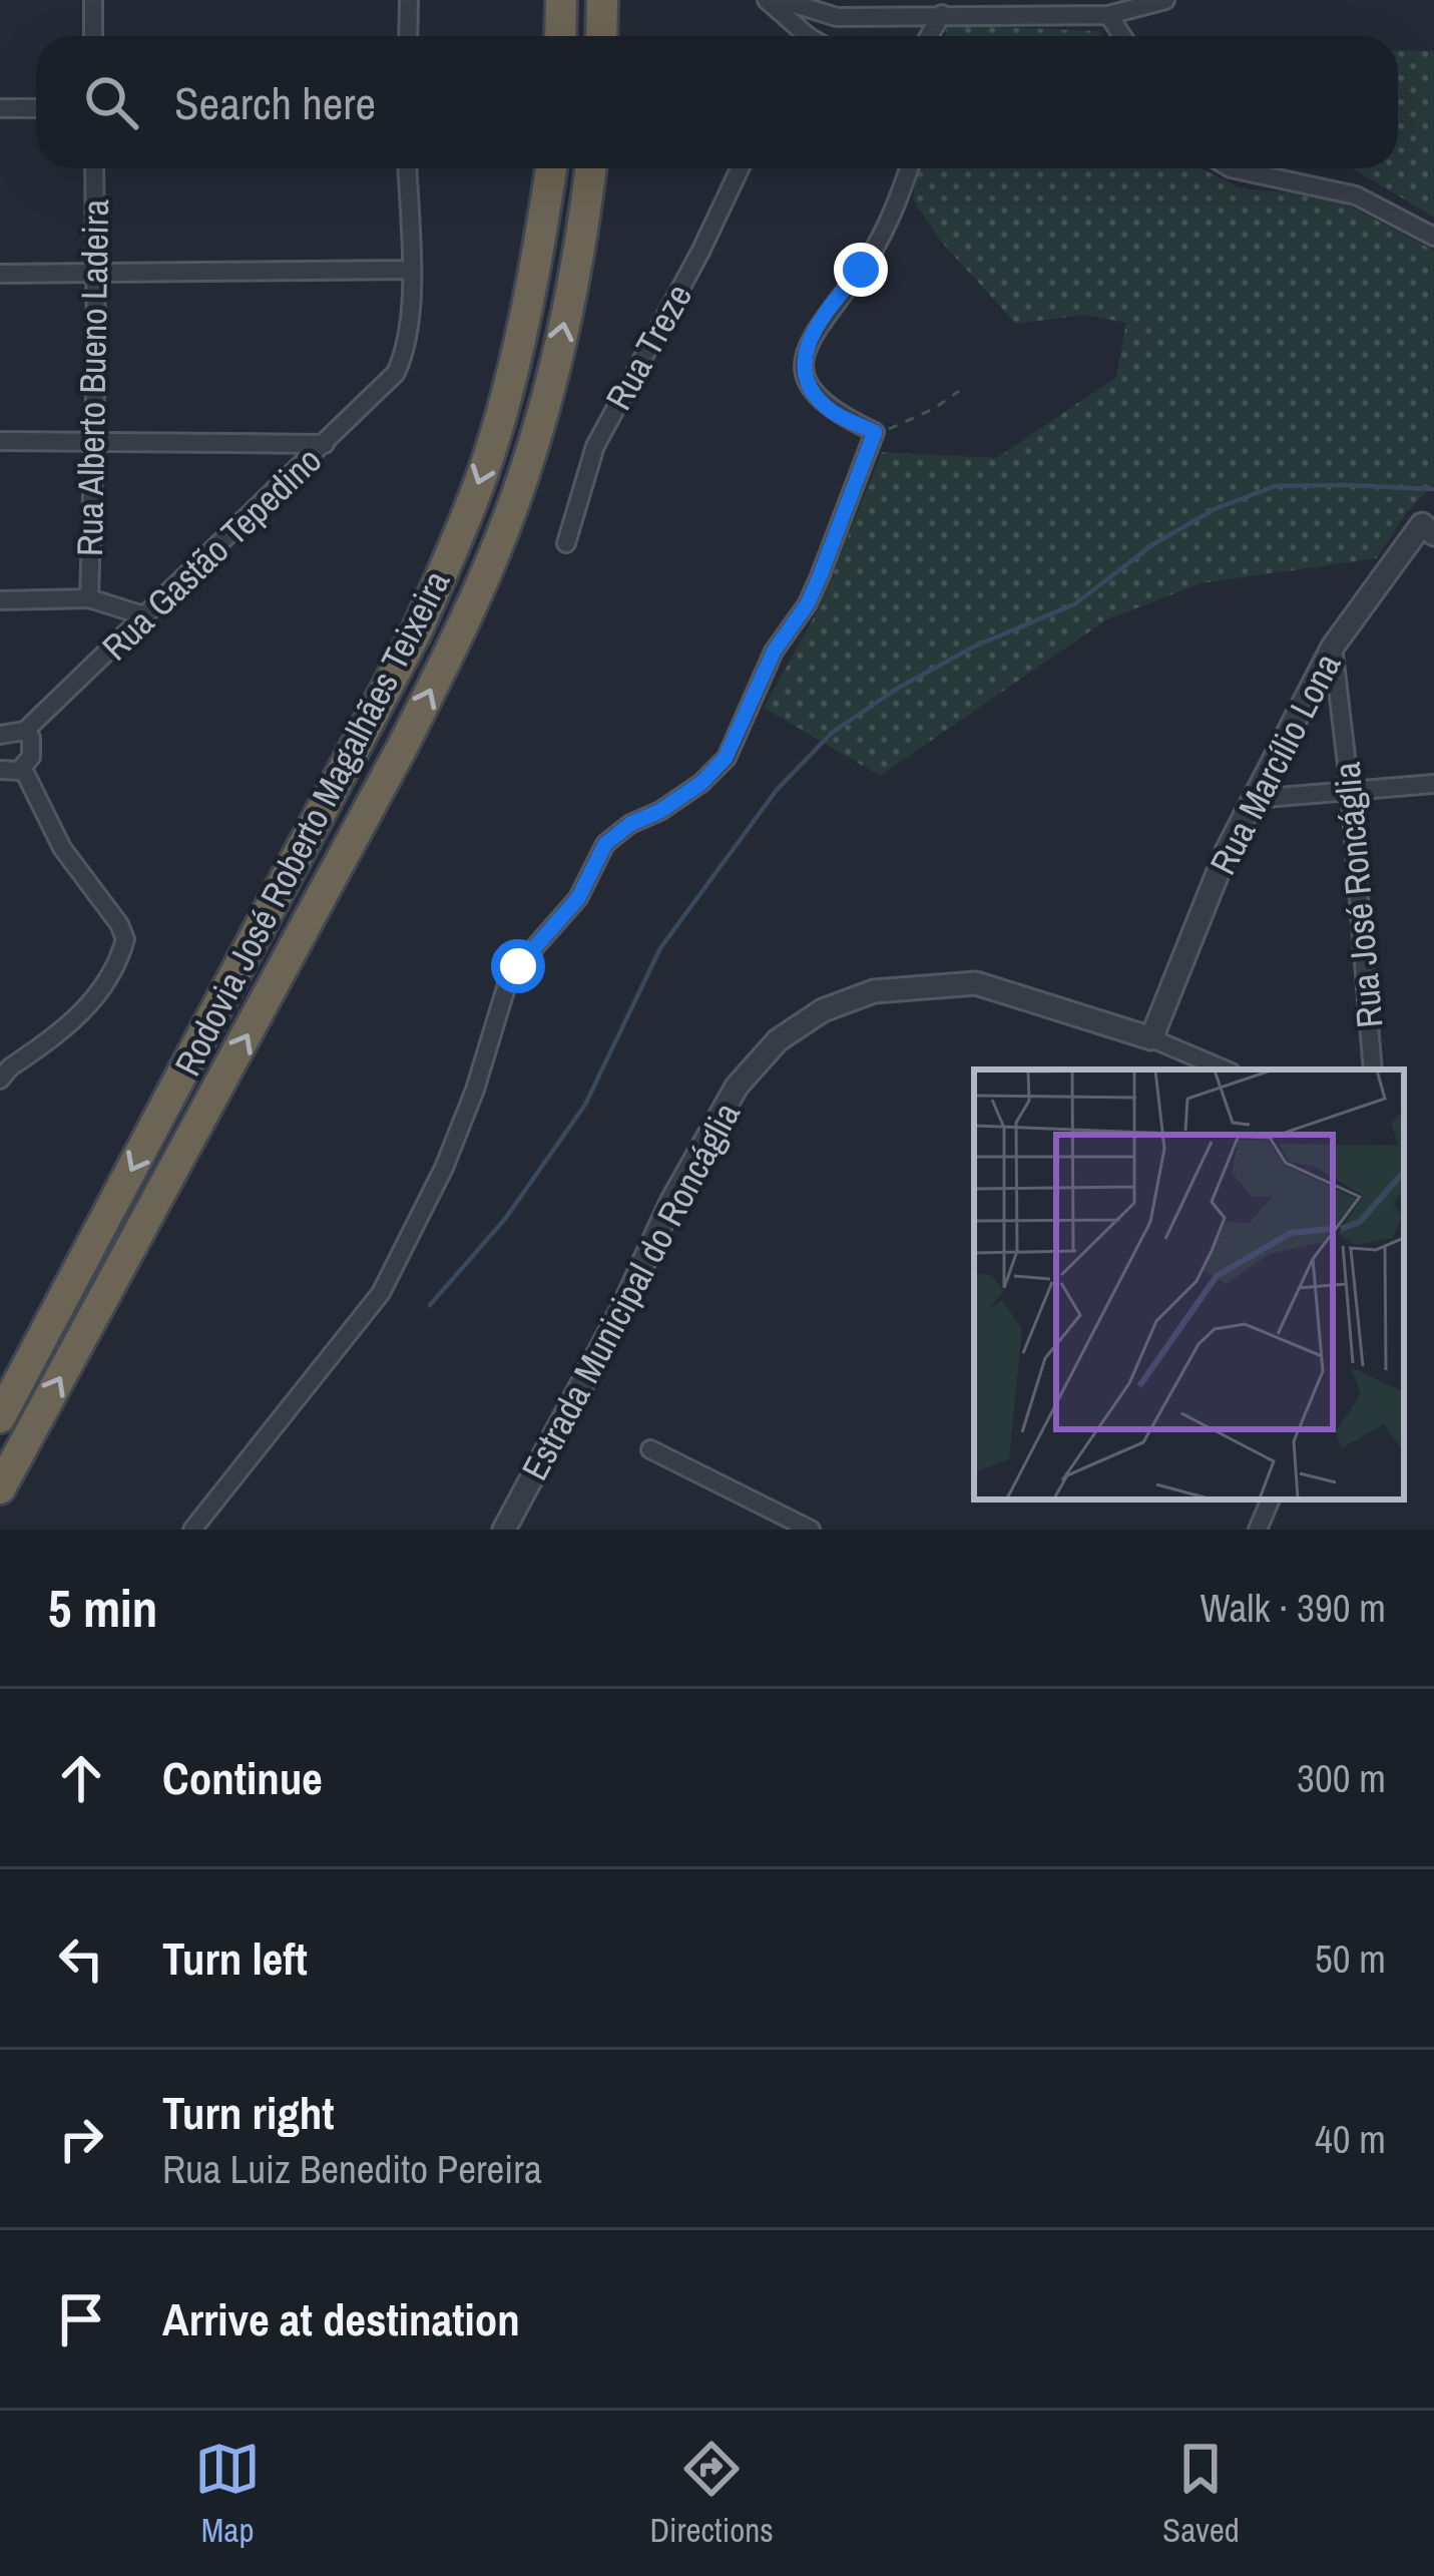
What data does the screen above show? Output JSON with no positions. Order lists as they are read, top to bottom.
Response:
{
  "streets": {
    "highway": ["Rodovia José Roberto Magalhães Teixeira"],
    "street": [
      "Rua Treze",
      "Rua Alberto Bueno Ladeira",
      "Rua Gastão Tepedino",
      "Rua Marcílio Lona",
      "Rua José Roncáglia",
      "Estrada Municipal do Roncáglia"
    ]
  },
  "crossings": [
    ["Rua Marcílio Lona", "Rua José Roncáglia"],
    ["Rua Marcílio Lona", "Estrada Municipal do Roncáglia"]
  ],
  "page": {
    "search": "Search here",
    "heading": ["5 min", "Walk · 390 m"],
    "list": [
      ["Continue", "300 m"],
      ["Turn left", "50 m"],
      ["Turn right", "Rua Luiz Benedito Pereira", "40 m"],
      "Arrive at destination"
    ],
    "nav": ["Map", "Directions", "Saved"]
  }
}
